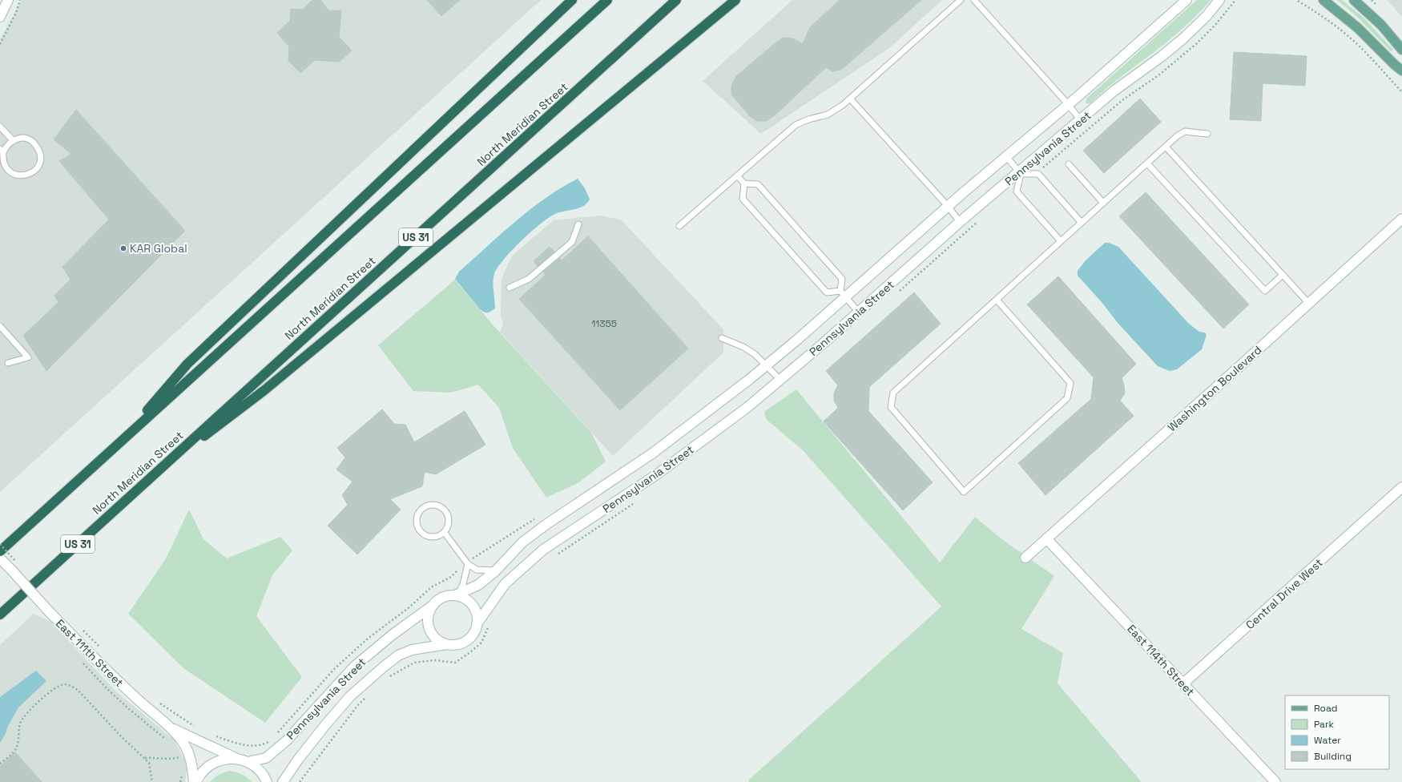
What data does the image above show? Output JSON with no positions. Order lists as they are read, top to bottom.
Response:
{
  "streets": {
    "highway": ["North Meridian Street", "US 31"],
    "main road": [
      "Pennsylvania Street",
      "Washington Boulevard",
      "Central Drive West",
      "East 111th Street",
      "East 114th Street"
    ]
  },
  "crossings": [
    ["Washington Boulevard", "East 114th Street"],
    ["Central Drive West", "East 114th Street"]
  ],
  "places": ["KAR Global"],
  "house_numbers": ["11355"],
  "legend": [
    "Road",
    "Park",
    "Water",
    "Building"
  ]
}
